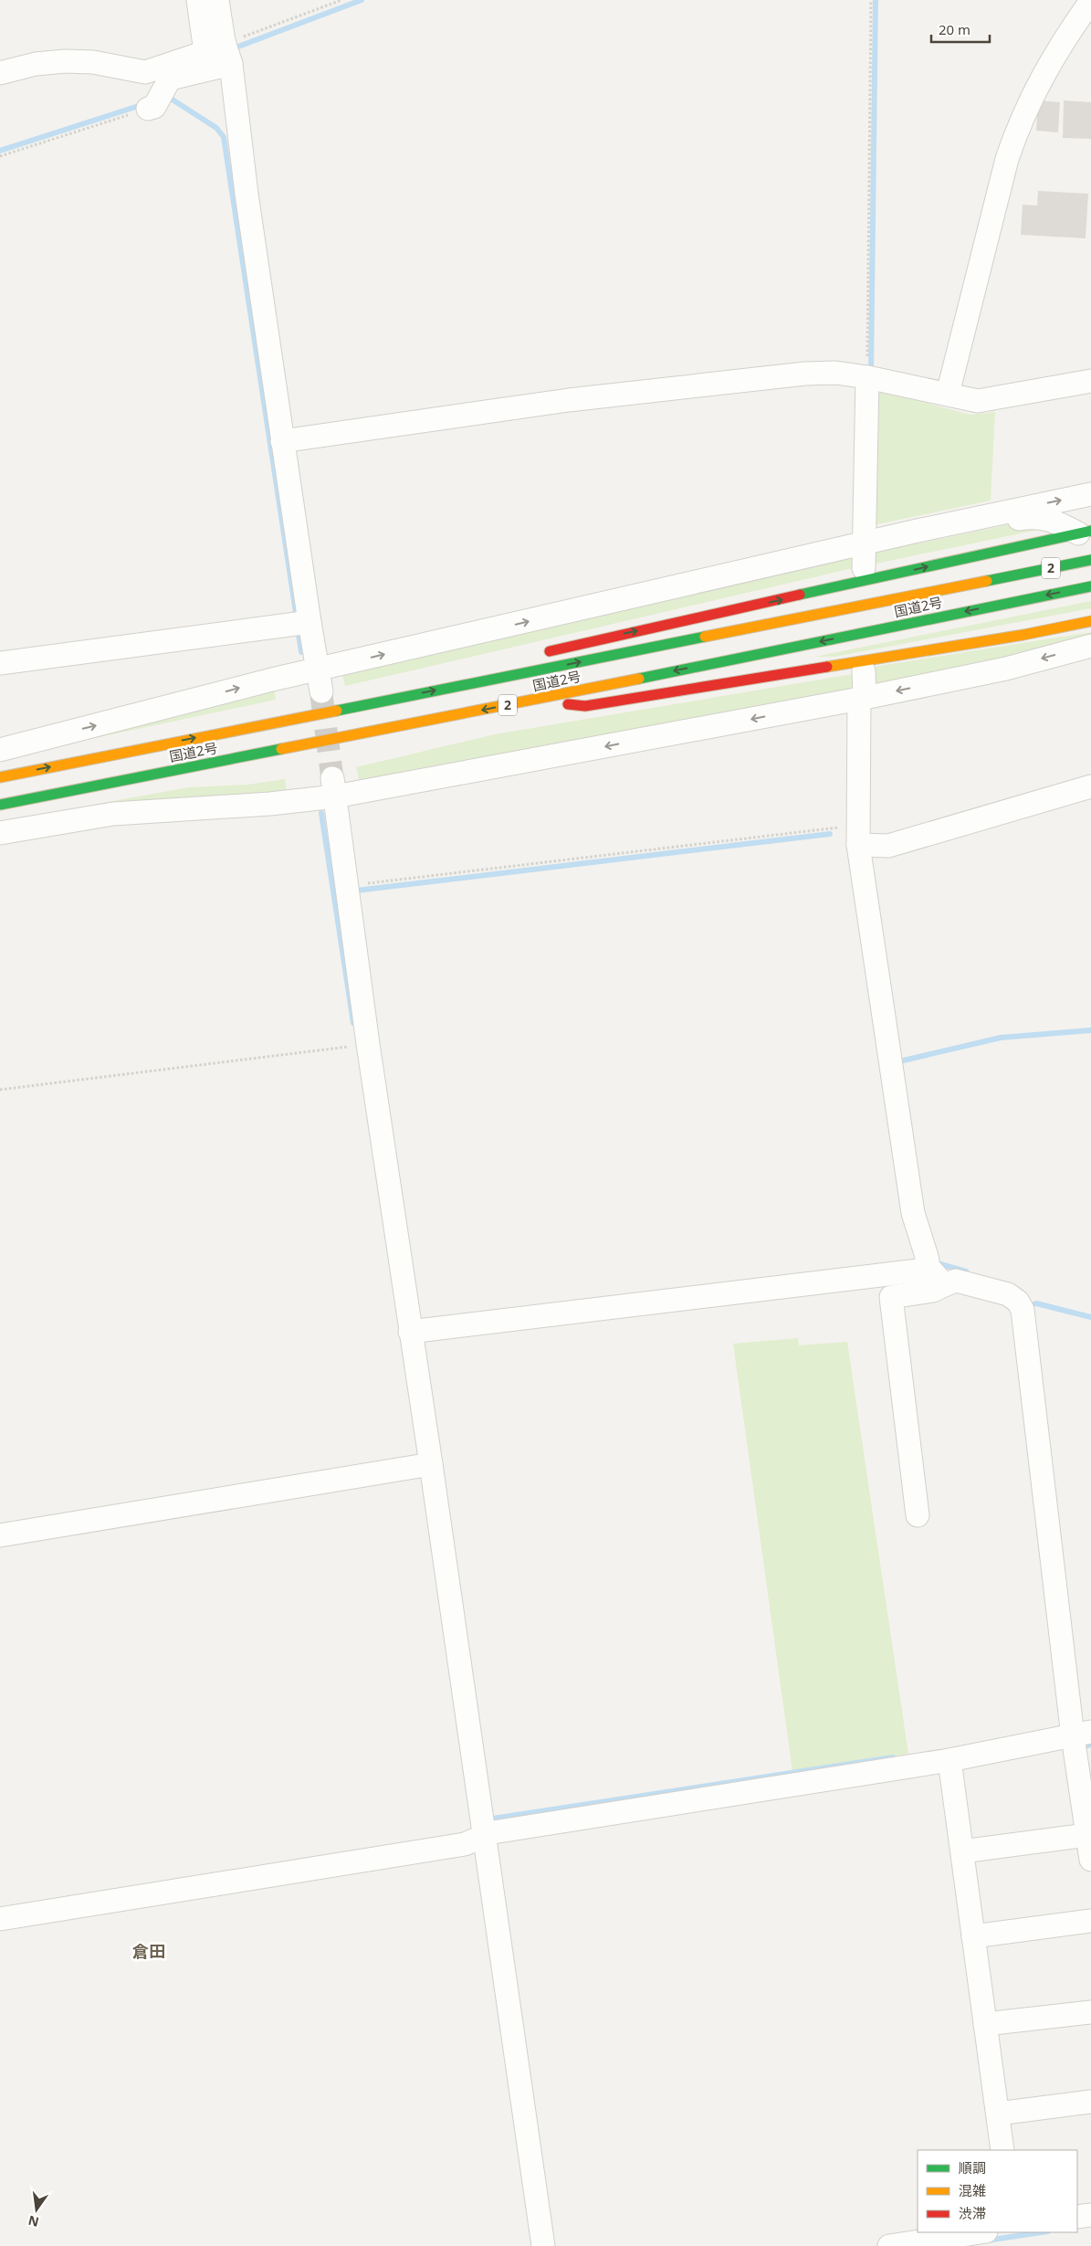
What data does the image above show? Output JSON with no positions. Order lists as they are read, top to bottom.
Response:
{
  "streets": {
    "highway": ["2", "国道2号"]
  },
  "districts": ["倉田"],
  "legend": ["順調", "混雑", "渋滞"],
  "scale_bar": "20 m",
  "north": "bottom"
}
